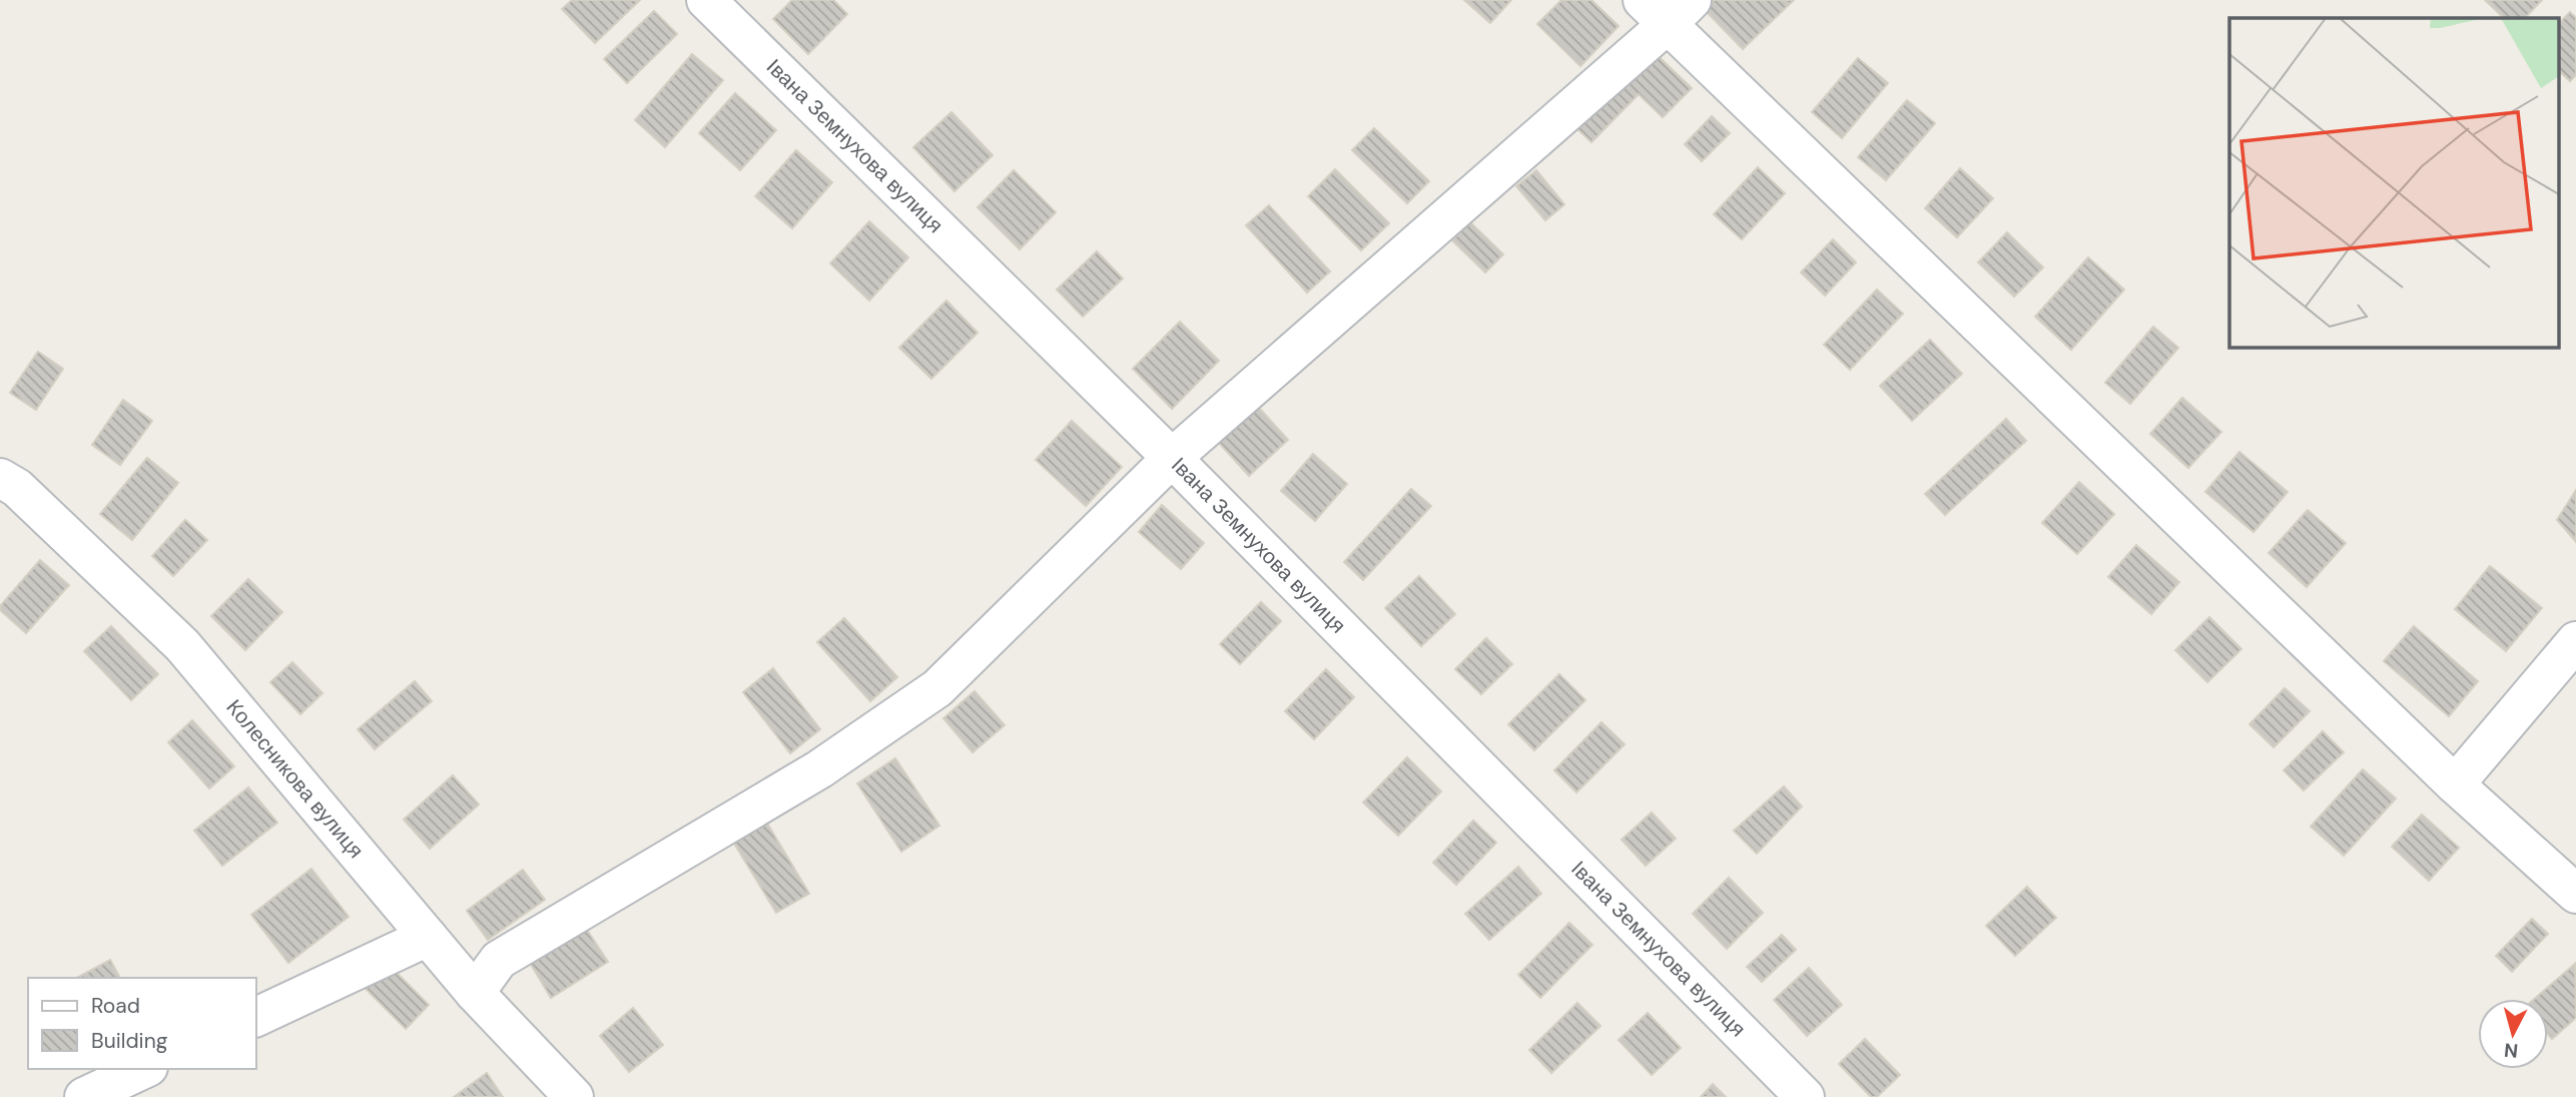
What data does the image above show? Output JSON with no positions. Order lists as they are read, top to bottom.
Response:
{
  "streets": {
    "street": ["Івана Земнухова вулиця", "Колесникова вулиця"]
  },
  "legend": ["Road", "Building"],
  "north": "bottom"
}
